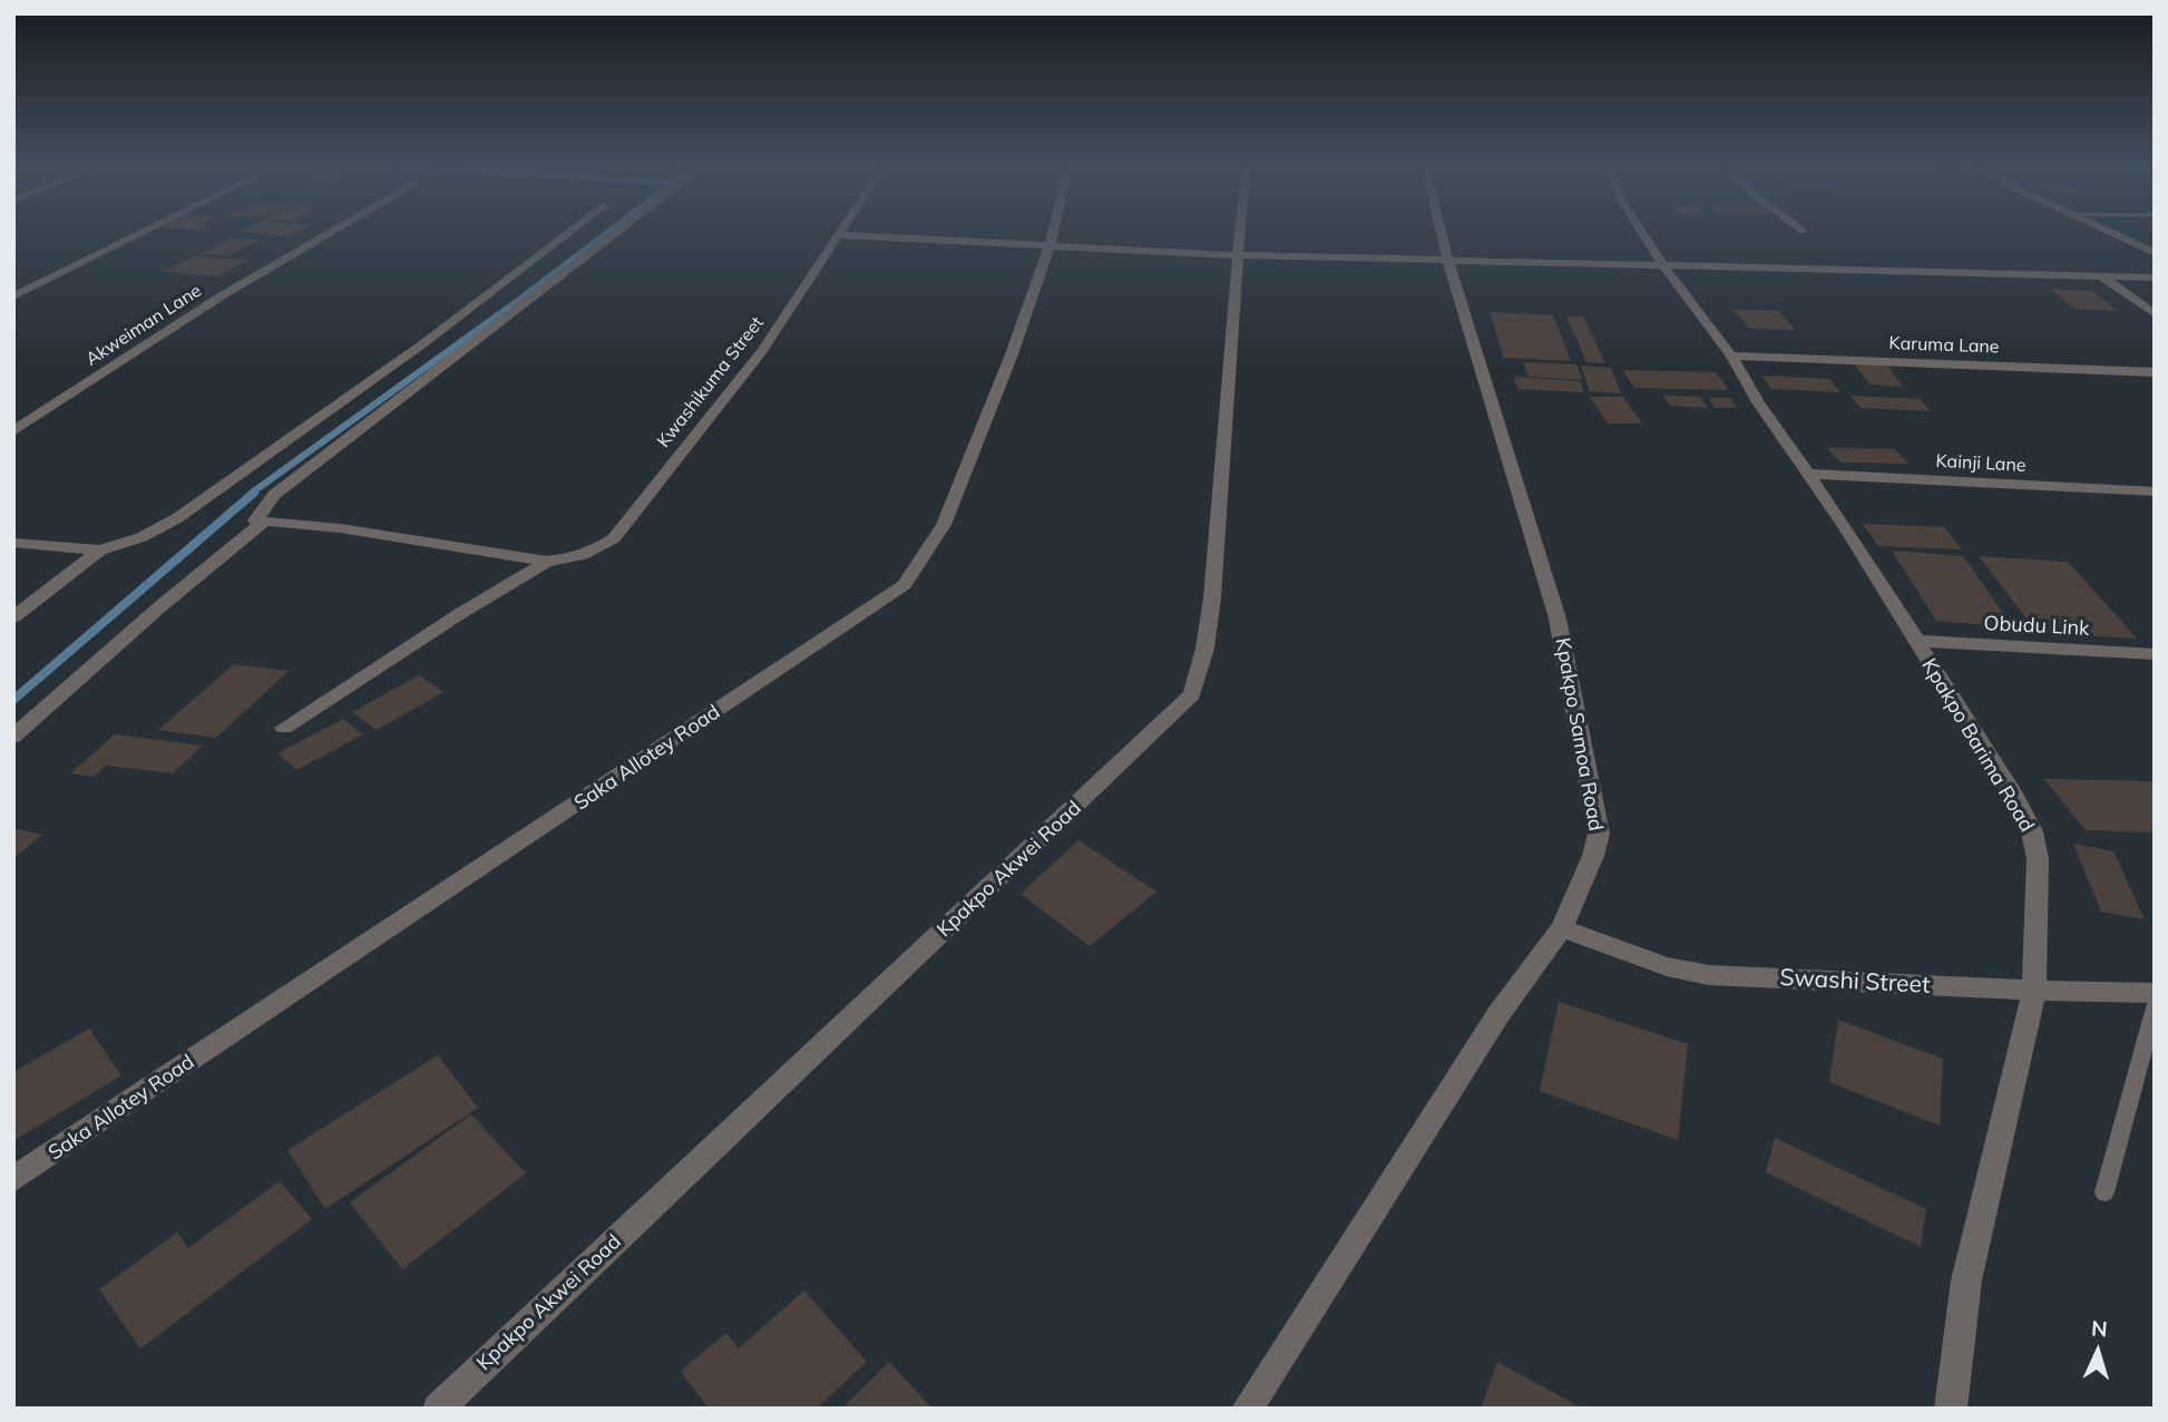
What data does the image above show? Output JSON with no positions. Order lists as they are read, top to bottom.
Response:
{
  "streets": {
    "street": [
      "Akweiman Lane",
      "Karuma Lane",
      "Kwashikuma Street",
      "Kainji Lane",
      "Obudu Link",
      "Kpakpo Samoa Road",
      "Kpakpo Barima Road",
      "Saka Allotey Road",
      "Kpakpo Akwei Road",
      "Swashi Street"
    ]
  },
  "crossings": [
    ["Karuma Lane", "Kpakpo Barima Road"],
    ["Kainji Lane", "Kpakpo Barima Road"],
    ["Obudu Link", "Kpakpo Barima Road"],
    ["Kpakpo Samoa Road", "Swashi Street"],
    ["Kpakpo Barima Road", "Swashi Street"]
  ],
  "north": "top"
}
